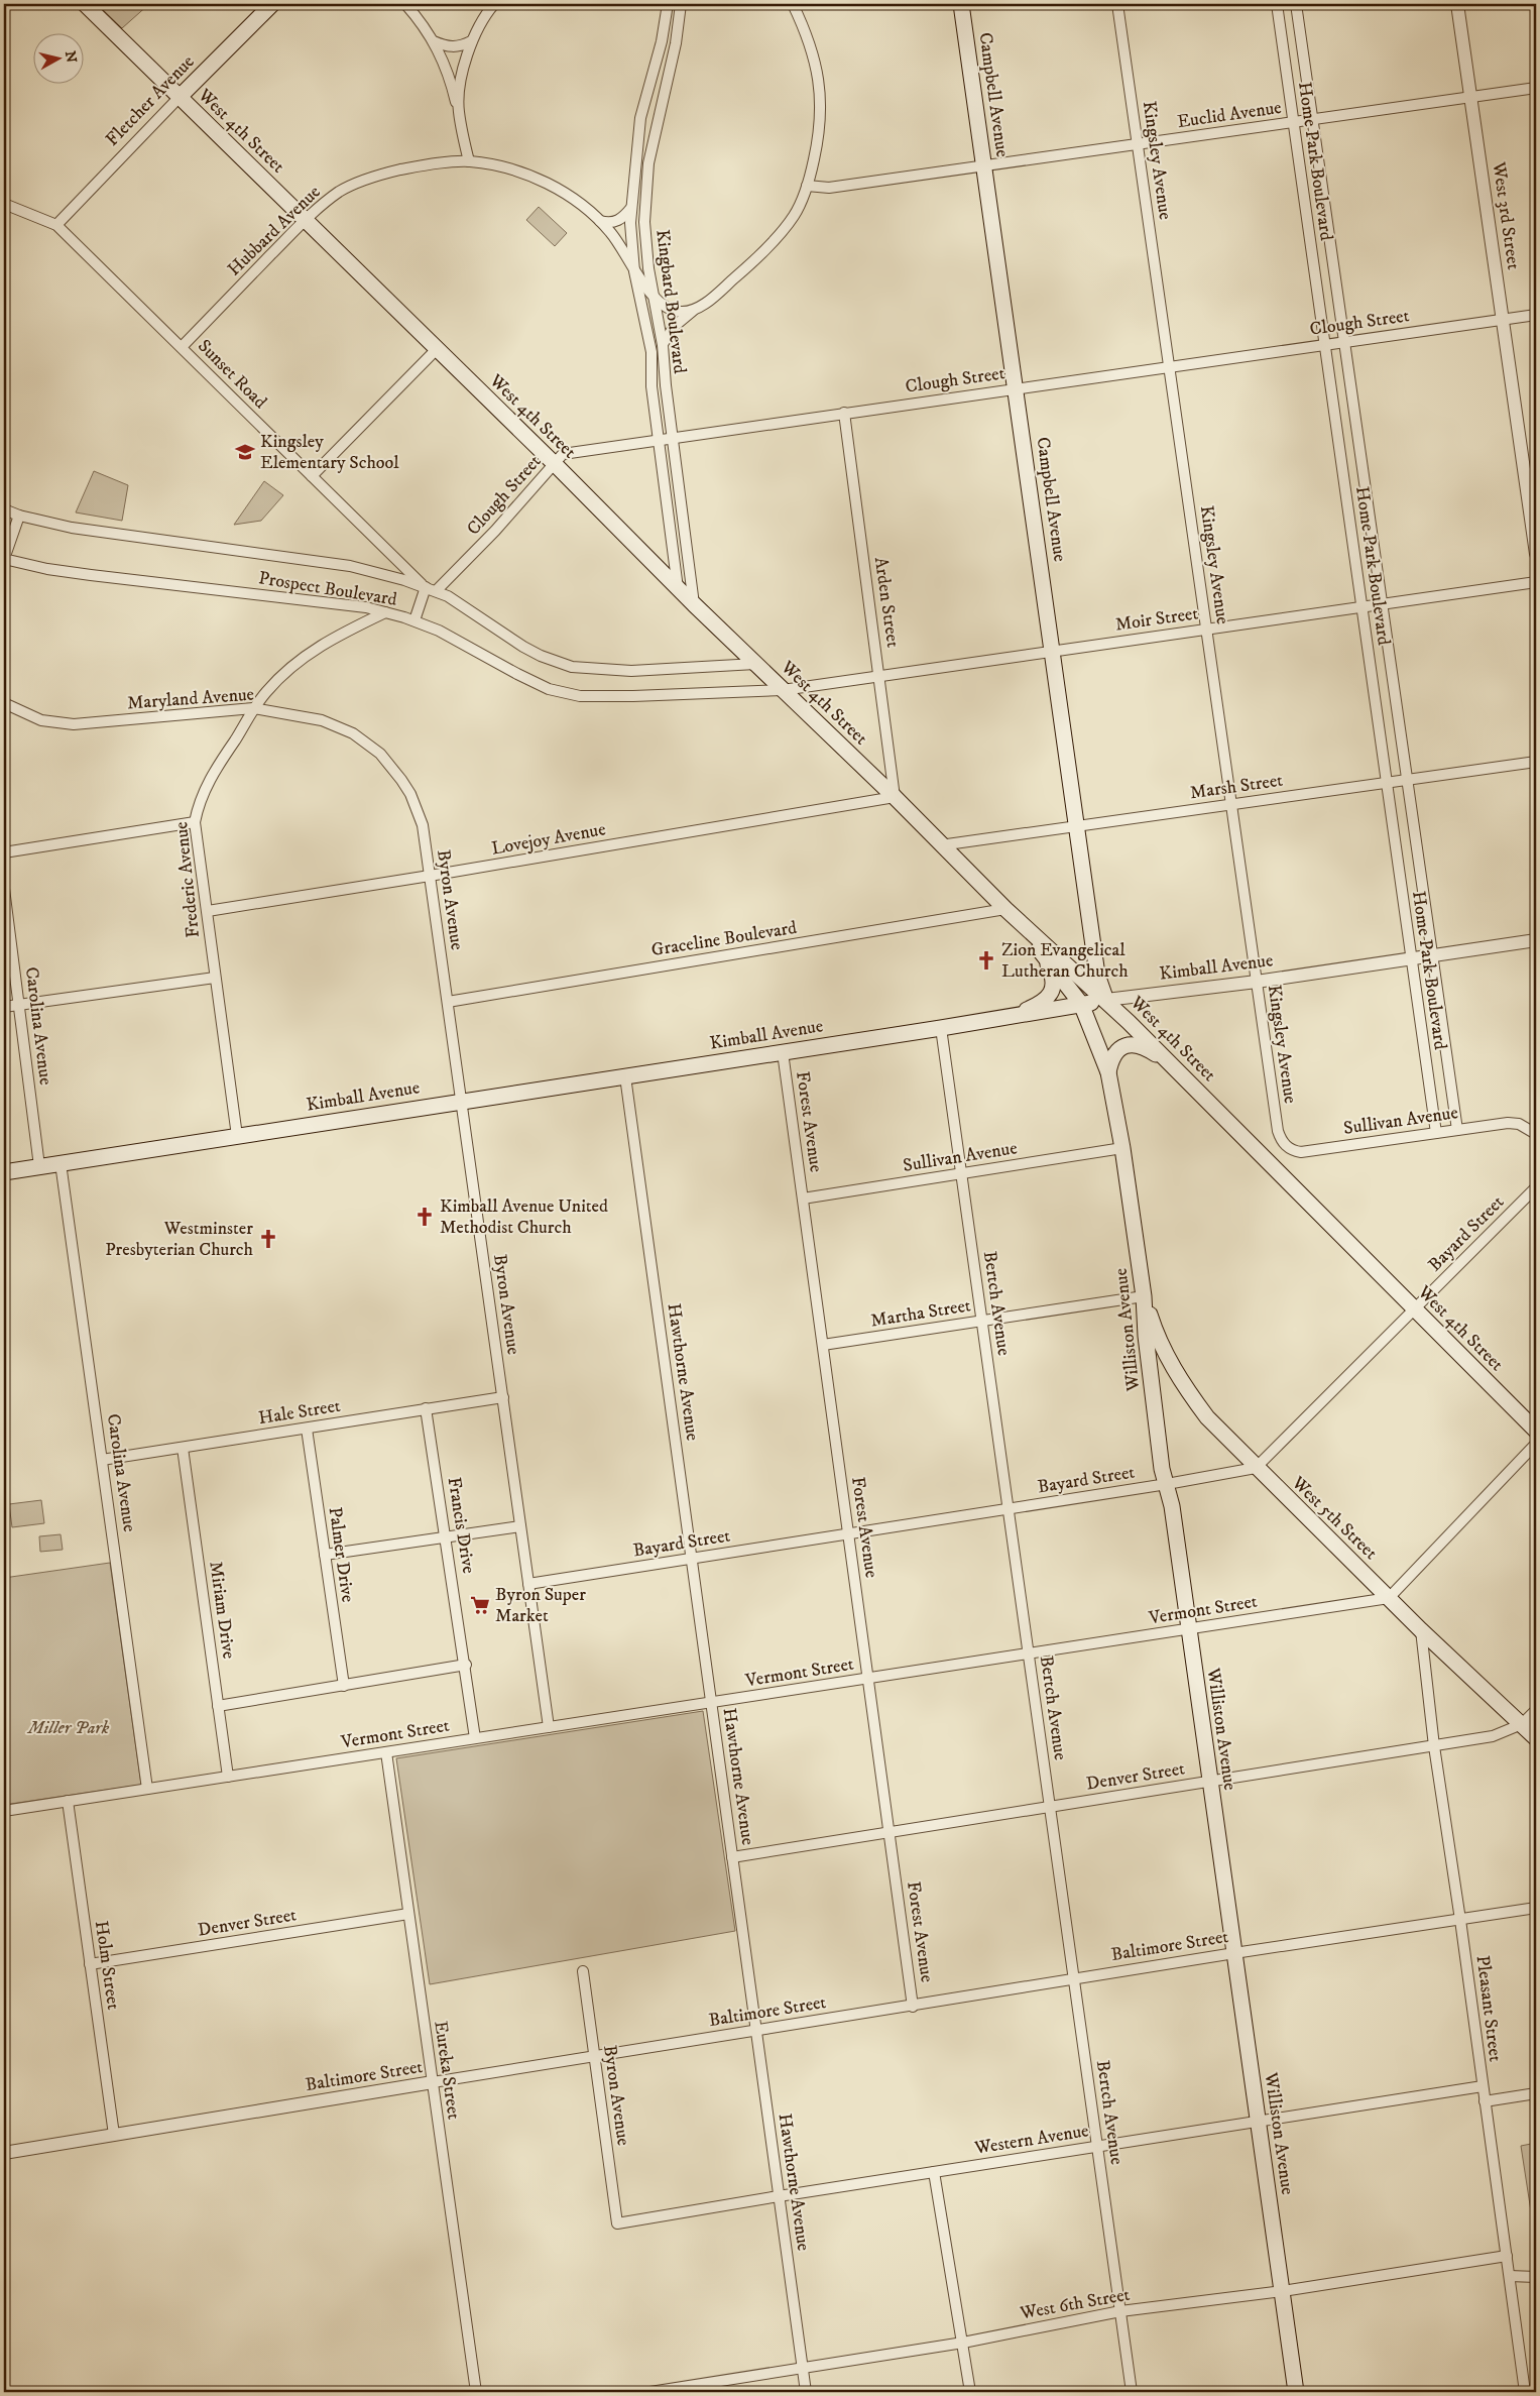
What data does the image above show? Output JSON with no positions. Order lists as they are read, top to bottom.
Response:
{
  "streets": {
    "main road": [
      "Campbell Avenue",
      "Fletcher Avenue",
      "West 4th Street",
      "Kimball Avenue",
      "Williston Avenue",
      "West 5th Street"
    ],
    "street": [
      "Euclid Avenue",
      "Kingsley Avenue",
      "Home Park Boulevard",
      "West 3rd Street",
      "Hubbard Avenue",
      "Kingbard Boulevard",
      "Clough Street",
      "Sunset Road",
      "Prospect Boulevard",
      "Arden Street",
      "Moir Street",
      "Maryland Avenue",
      "Marsh Street",
      "Lovejoy Avenue",
      "Frederic Avenue",
      "Byron Avenue",
      "Graceline Boulevard",
      "Carolina Avenue",
      "Sullivan Avenue",
      "Forest Avenue",
      "Bayard Street",
      "Bertch Avenue",
      "Martha Street",
      "Hawthorne Avenue",
      "Hale Street",
      "Francis Drive",
      "Palmer Drive",
      "Miriam Drive",
      "Vermont Street",
      "Denver Street",
      "Baltimore Street",
      "Holm Street",
      "Pleasant Street",
      "Eureka Street",
      "Western Avenue",
      "West 6th Street"
    ]
  },
  "crossings": [
    ["Campbell Avenue", "Euclid Avenue"],
    ["Campbell Avenue", "West 4th Street"],
    ["Campbell Avenue", "Clough Street"],
    ["Campbell Avenue", "Moir Street"],
    ["Campbell Avenue", "Marsh Street"],
    ["Campbell Avenue", "Kimball Avenue"],
    ["Fletcher Avenue", "West 4th Street"],
    ["Fletcher Avenue", "Sunset Road"],
    ["Euclid Avenue", "Kingsley Avenue"],
    ["Euclid Avenue", "Home Park Boulevard"],
    ["Euclid Avenue", "West 3rd Street"],
    ["West 4th Street", "Hubbard Avenue"],
    ["West 4th Street", "Kingbard Boulevard"],
    ["West 4th Street", "Clough Street"],
    ["West 4th Street", "Prospect Boulevard"],
    ["West 4th Street", "Arden Street"],
    ["West 4th Street", "Moir Street"],
    ["West 4th Street", "Marsh Street"],
    ["West 4th Street", "Lovejoy Avenue"],
    ["West 4th Street", "Graceline Boulevard"],
    ["West 4th Street", "Kimball Avenue"],
    ["West 4th Street", "Bayard Street"],
    ["Kingsley Avenue", "Clough Street"],
    ["Kingsley Avenue", "Moir Street"],
    ["Kingsley Avenue", "Marsh Street"],
    ["Kingsley Avenue", "Kimball Avenue"],
    ["Kingsley Avenue", "Sullivan Avenue"],
    ["Home Park Boulevard", "Clough Street"],
    ["Home Park Boulevard", "Moir Street"],
    ["Home Park Boulevard", "Marsh Street"],
    ["Home Park Boulevard", "Kimball Avenue"],
    ["Home Park Boulevard", "Sullivan Avenue"],
    ["West 3rd Street", "Clough Street"],
    ["Hubbard Avenue", "Kingbard Boulevard"],
    ["Hubbard Avenue", "Sunset Road"],
    ["Kingbard Boulevard", "Clough Street"],
    ["Clough Street", "Sunset Road"],
    ["Clough Street", "Prospect Boulevard"],
    ["Clough Street", "Arden Street"],
    ["Sunset Road", "Prospect Boulevard"],
    ["Prospect Boulevard", "Moir Street"],
    ["Prospect Boulevard", "Frederic Avenue"],
    ["Arden Street", "Moir Street"],
    ["Arden Street", "Lovejoy Avenue"],
    ["Maryland Avenue", "Frederic Avenue"],
    ["Maryland Avenue", "Byron Avenue"],
    ["Lovejoy Avenue", "Frederic Avenue"],
    ["Lovejoy Avenue", "Byron Avenue"],
    ["Frederic Avenue", "Kimball Avenue"],
    ["Byron Avenue", "Graceline Boulevard"],
    ["Byron Avenue", "Kimball Avenue"],
    ["Byron Avenue", "Bayard Street"],
    ["Byron Avenue", "Hale Street"],
    ["Byron Avenue", "Vermont Street"],
    ["Byron Avenue", "Baltimore Street"],
    ["Byron Avenue", "Western Avenue"],
    ["Kimball Avenue", "Carolina Avenue"],
    ["Kimball Avenue", "Forest Avenue"],
    ["Kimball Avenue", "Bertch Avenue"],
    ["Kimball Avenue", "Williston Avenue"],
    ["Kimball Avenue", "Hawthorne Avenue"],
    ["Carolina Avenue", "Hale Street"],
    ["Carolina Avenue", "Vermont Street"],
    ["Sullivan Avenue", "Forest Avenue"],
    ["Sullivan Avenue", "Bertch Avenue"],
    ["Sullivan Avenue", "Williston Avenue"],
    ["Forest Avenue", "Bayard Street"],
    ["Forest Avenue", "Martha Street"],
    ["Forest Avenue", "Vermont Street"],
    ["Forest Avenue", "Denver Street"],
    ["Forest Avenue", "Baltimore Street"],
    ["Bayard Street", "Bertch Avenue"],
    ["Bayard Street", "Williston Avenue"],
    ["Bayard Street", "Hawthorne Avenue"],
    ["Bayard Street", "West 5th Street"],
    ["Bertch Avenue", "Martha Street"],
    ["Bertch Avenue", "Vermont Street"],
    ["Bertch Avenue", "Denver Street"],
    ["Bertch Avenue", "Baltimore Street"],
    ["Bertch Avenue", "Western Avenue"],
    ["Bertch Avenue", "West 6th Street"],
    ["Martha Street", "Williston Avenue"],
    ["Martha Street", "West 5th Street"],
    ["Williston Avenue", "West 5th Street"],
    ["Williston Avenue", "Vermont Street"],
    ["Williston Avenue", "Denver Street"],
    ["Williston Avenue", "Baltimore Street"],
    ["Williston Avenue", "Western Avenue"],
    ["Williston Avenue", "West 6th Street"],
    ["Hawthorne Avenue", "Vermont Street"],
    ["Hawthorne Avenue", "Denver Street"],
    ["Hawthorne Avenue", "Baltimore Street"],
    ["Hawthorne Avenue", "Western Avenue"],
    ["Hawthorne Avenue", "West 6th Street"],
    ["Hale Street", "Francis Drive"],
    ["Hale Street", "Palmer Drive"],
    ["Hale Street", "Miriam Drive"],
    ["West 5th Street", "Vermont Street"],
    ["West 5th Street", "Denver Street"],
    ["West 5th Street", "Pleasant Street"],
    ["Francis Drive", "Vermont Street"],
    ["Miriam Drive", "Vermont Street"],
    ["Vermont Street", "Holm Street"],
    ["Vermont Street", "Eureka Street"],
    ["Denver Street", "Holm Street"],
    ["Denver Street", "Pleasant Street"],
    ["Denver Street", "Eureka Street"],
    ["Baltimore Street", "Holm Street"],
    ["Baltimore Street", "Pleasant Street"],
    ["Baltimore Street", "Eureka Street"],
    ["Pleasant Street", "Western Avenue"],
    ["Pleasant Street", "West 6th Street"]
  ],
  "parks": ["Miller Park"],
  "places": {
    "school or university": ["Kingsley Elementary School"],
    "church": ["Zion Evangelical Lutheran Church", "Kimball Avenue United Methodist Church", "Westminster Presbyterian Church"],
    "supermarket": ["Byron Super Market"]
  },
  "north": "right"
}
